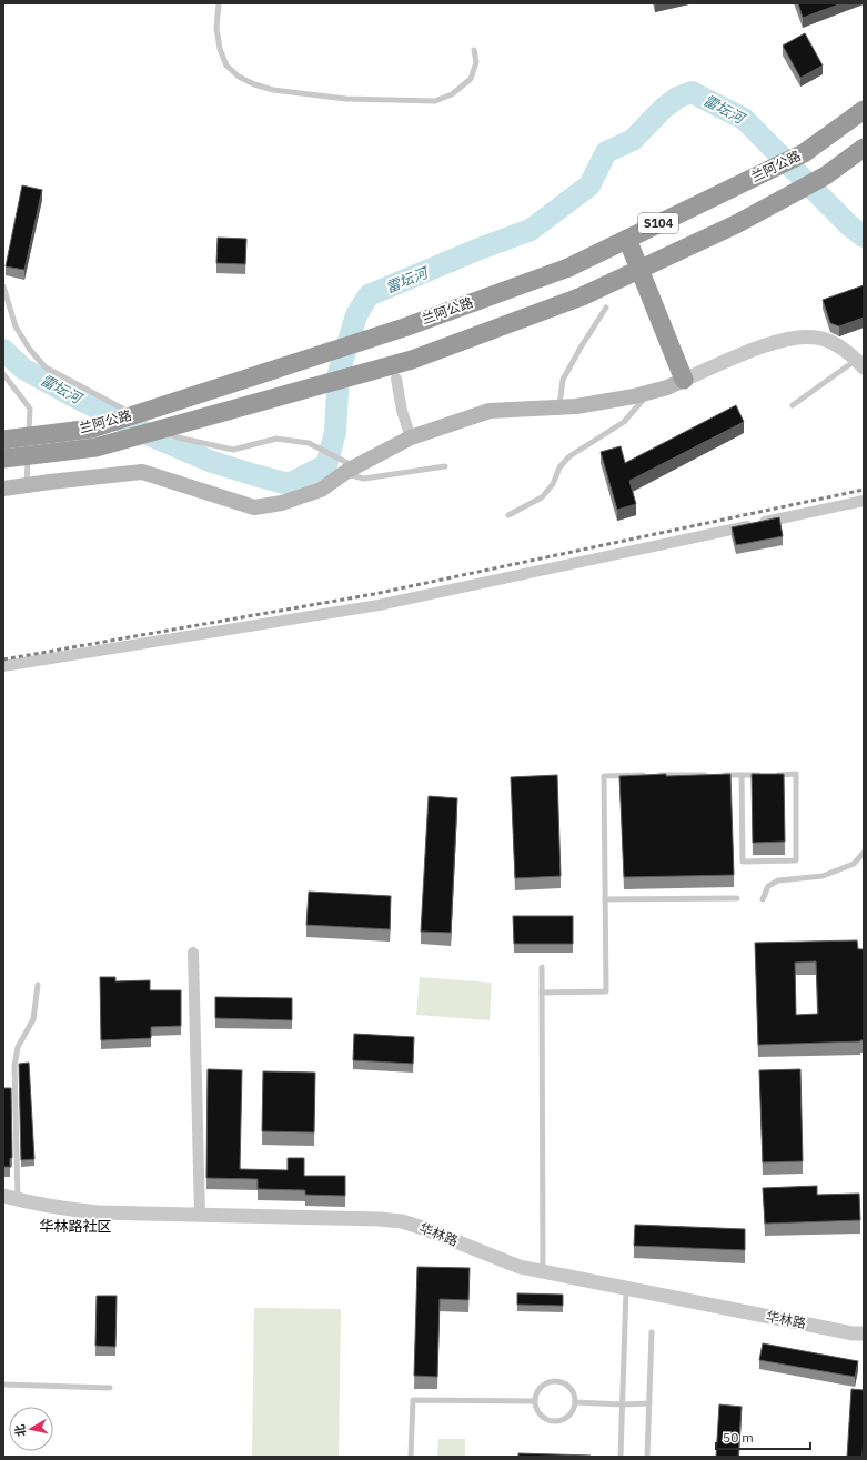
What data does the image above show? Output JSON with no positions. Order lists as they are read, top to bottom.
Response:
{
  "streets": {
    "highway": ["兰阿公路", "S104"],
    "street": ["华林路"]
  },
  "districts": ["华林路社区"],
  "water": ["雷坛河"],
  "scale_bar": "50 m",
  "north": "left"
}
